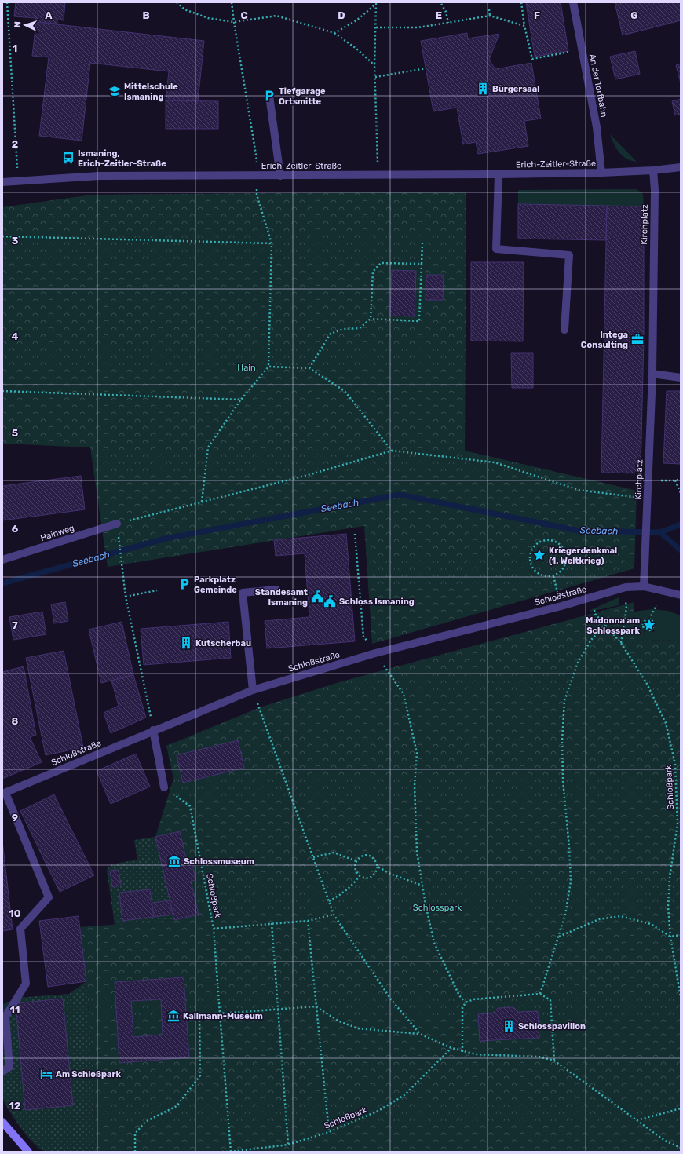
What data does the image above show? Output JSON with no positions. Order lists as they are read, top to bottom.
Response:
{
  "streets": {
    "street": [
      "An der Torfbahn",
      "Erich-Zeitler-Straße",
      "Kirchplatz",
      "Hainweg",
      "Schloßstraße"
    ],
    "path": ["Schloßpark"]
  },
  "crossings": [
    ["An der Torfbahn", "Erich-Zeitler-Straße"],
    ["Erich-Zeitler-Straße", "Kirchplatz"],
    ["Kirchplatz", "Schloßstraße"],
    ["Schloßstraße", "Schloßpark"]
  ],
  "water": ["Seebach"],
  "parks": ["Hain", "Schlosspark"],
  "places": {
    "building": ["Bürgersaal", "Kutscherbau", "Schlosspavillon"],
    "school or university": ["Mittelschule Ismaning"],
    "parking": ["Tiefgarage Ortsmitte", "Parkplatz Gemeinde"],
    "bus stop": ["Ismaning, Erich-Zeitler-Straße"],
    "office": ["Intega Consulting"],
    "place": ["Kriegerdenkmal (1. Weltkrieg)", "Madonna am Schlosspark"],
    "public building": ["Standesamt Ismaning", "Schloss Ismaning"],
    "museum": ["Schlossmuseum", "Kallmann-Museum"],
    "hotel": ["Am Schloßpark"]
  },
  "north": "left",
  "grid": {
    "columns": [
      "A",
      "B",
      "C",
      "D",
      "E",
      "F",
      "G"
    ],
    "rows": [
      "1",
      "2",
      "3",
      "4",
      "5",
      "6",
      "7",
      "8",
      "9",
      "10",
      "11",
      "12"
    ]
  }
}
